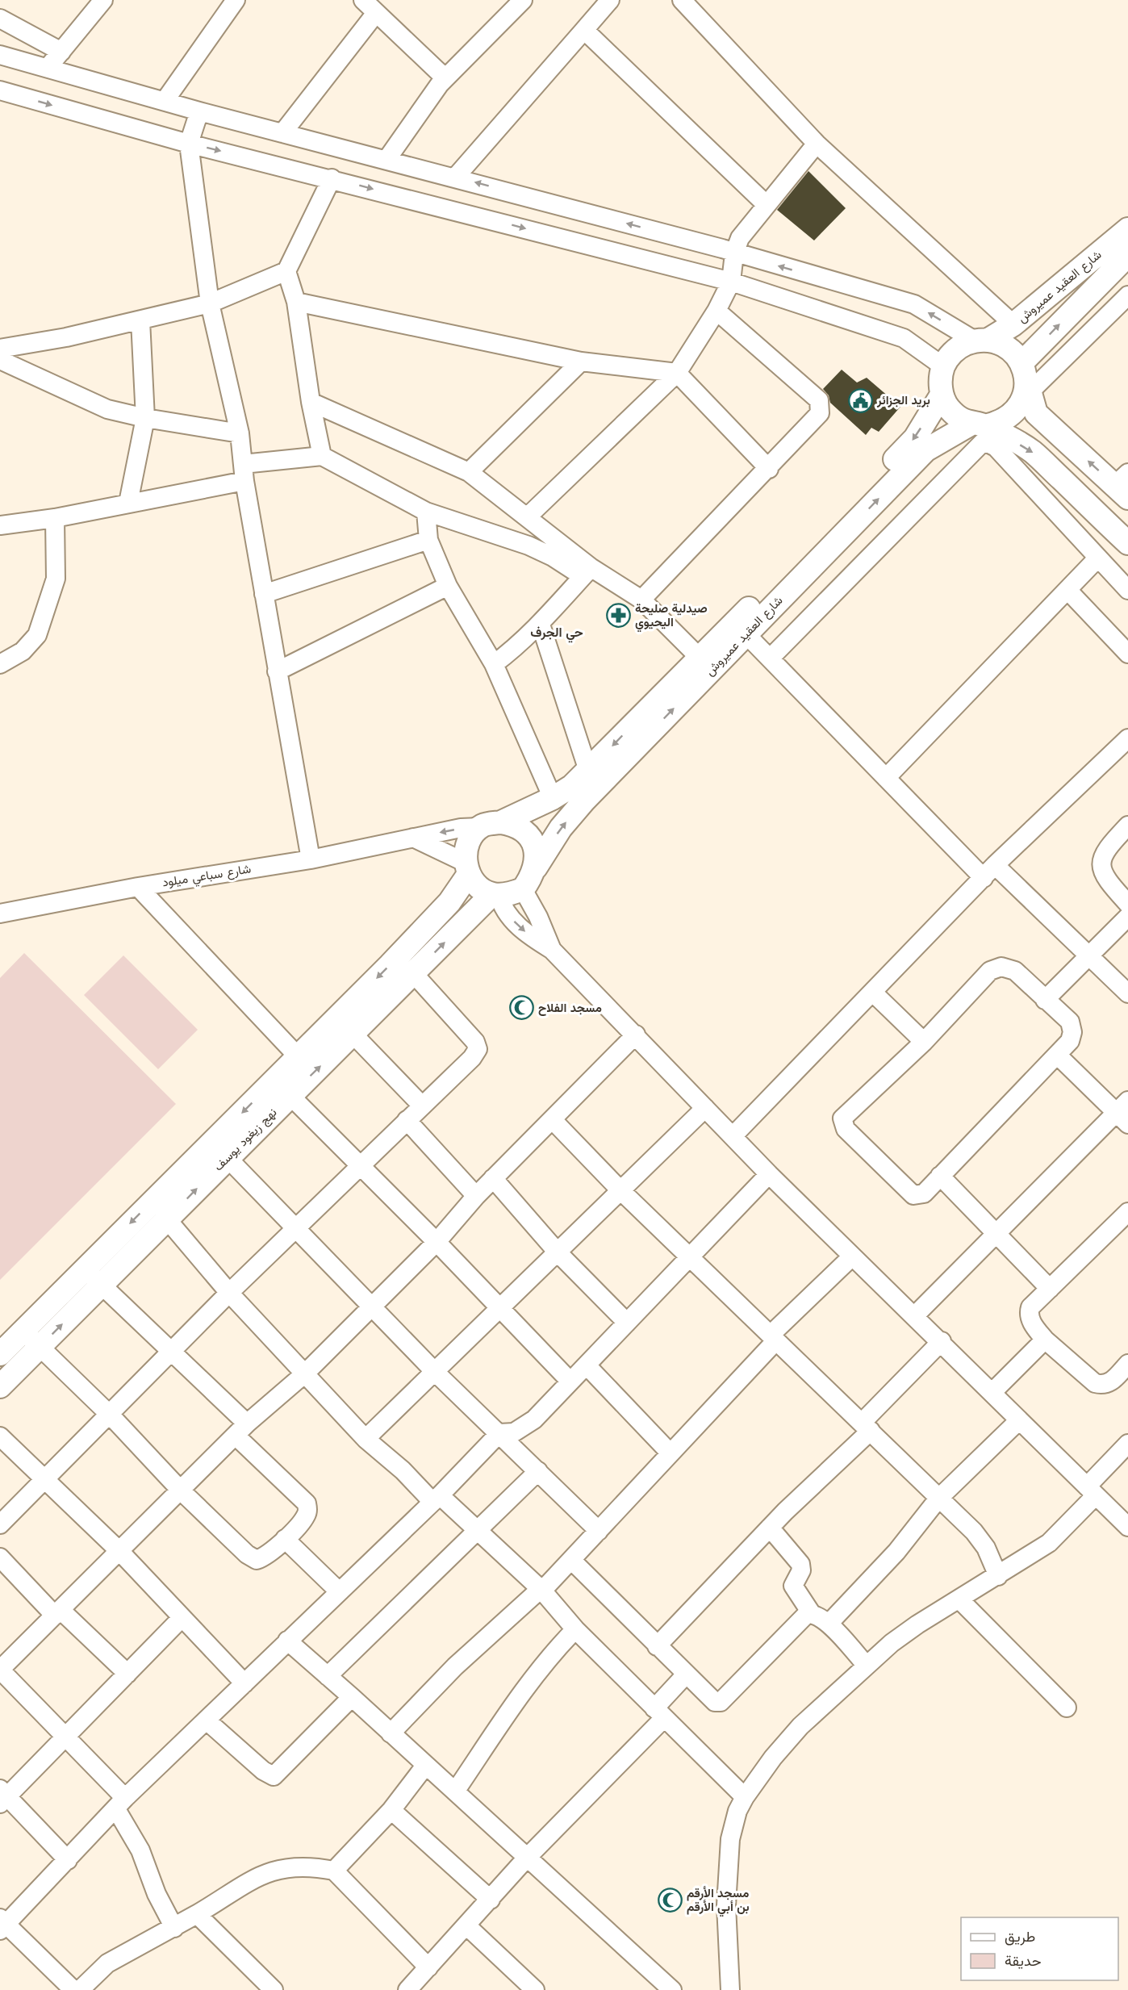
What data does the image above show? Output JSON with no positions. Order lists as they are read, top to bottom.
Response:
{
  "streets": {
    "main road": ["شارع العقيد عميروش", "نهج زيغود يوسف"],
    "street": ["شارع سباعي ميلود"]
  },
  "crossings": [
    ["شارع العقيد عميروش", "شارع سباعي ميلود"],
    ["شارع العقيد عميروش", "نهج زيغود يوسف"],
    ["شارع سباعي ميلود", "نهج زيغود يوسف"]
  ],
  "districts": ["حي الجرف"],
  "places": {
    "public building": ["بريد الجزائر"],
    "pharmacy": ["صيدلية صليحة اليحيوي"],
    "mosque": ["مسجد الفلاح", "مسجد الأرقم بن أبي الأرقم"]
  },
  "legend": ["طريق", "حديقة"]
}
